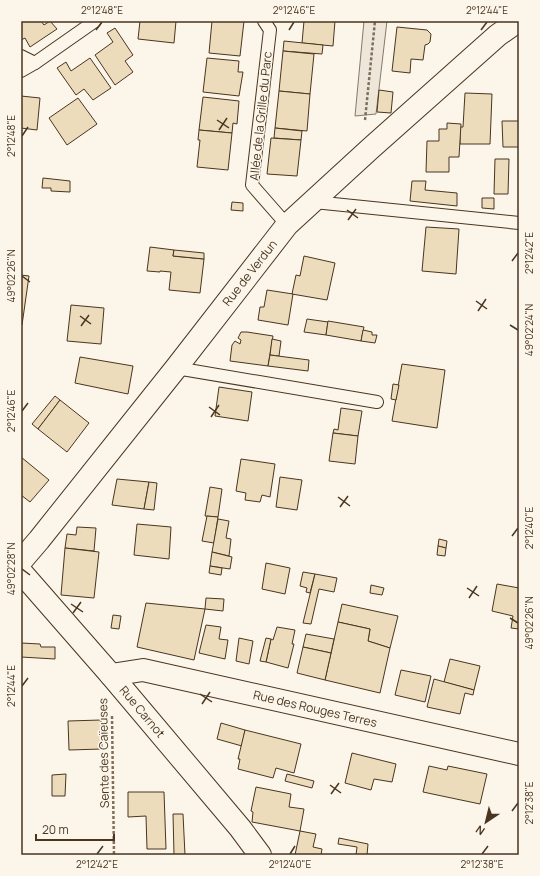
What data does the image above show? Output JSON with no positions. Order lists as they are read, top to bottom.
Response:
{
  "streets": {
    "street": ["Rue de Verdun", "Rue des Rouges Terres", "Rue Carnot"],
    "lane": ["Allée de la Grille du Parc"],
    "path": ["Sente des Caïeuses"]
  },
  "crossings": [
    ["Allée de la Grille du Parc", "Rue de Verdun"],
    ["Rue des Rouges Terres", "Rue Carnot"]
  ],
  "scale_bar": "20 m",
  "north": "bottom left",
  "coordinates": [
    "2°12'48\"E",
    "2°12'46\"E",
    "2°12'44\"E",
    "2°12'42\"E",
    "49°02'26\"N",
    "49°02'24\"N",
    "2°12'40\"E",
    "49°02'28\"N",
    "2°12'38\"E"
  ]
}
